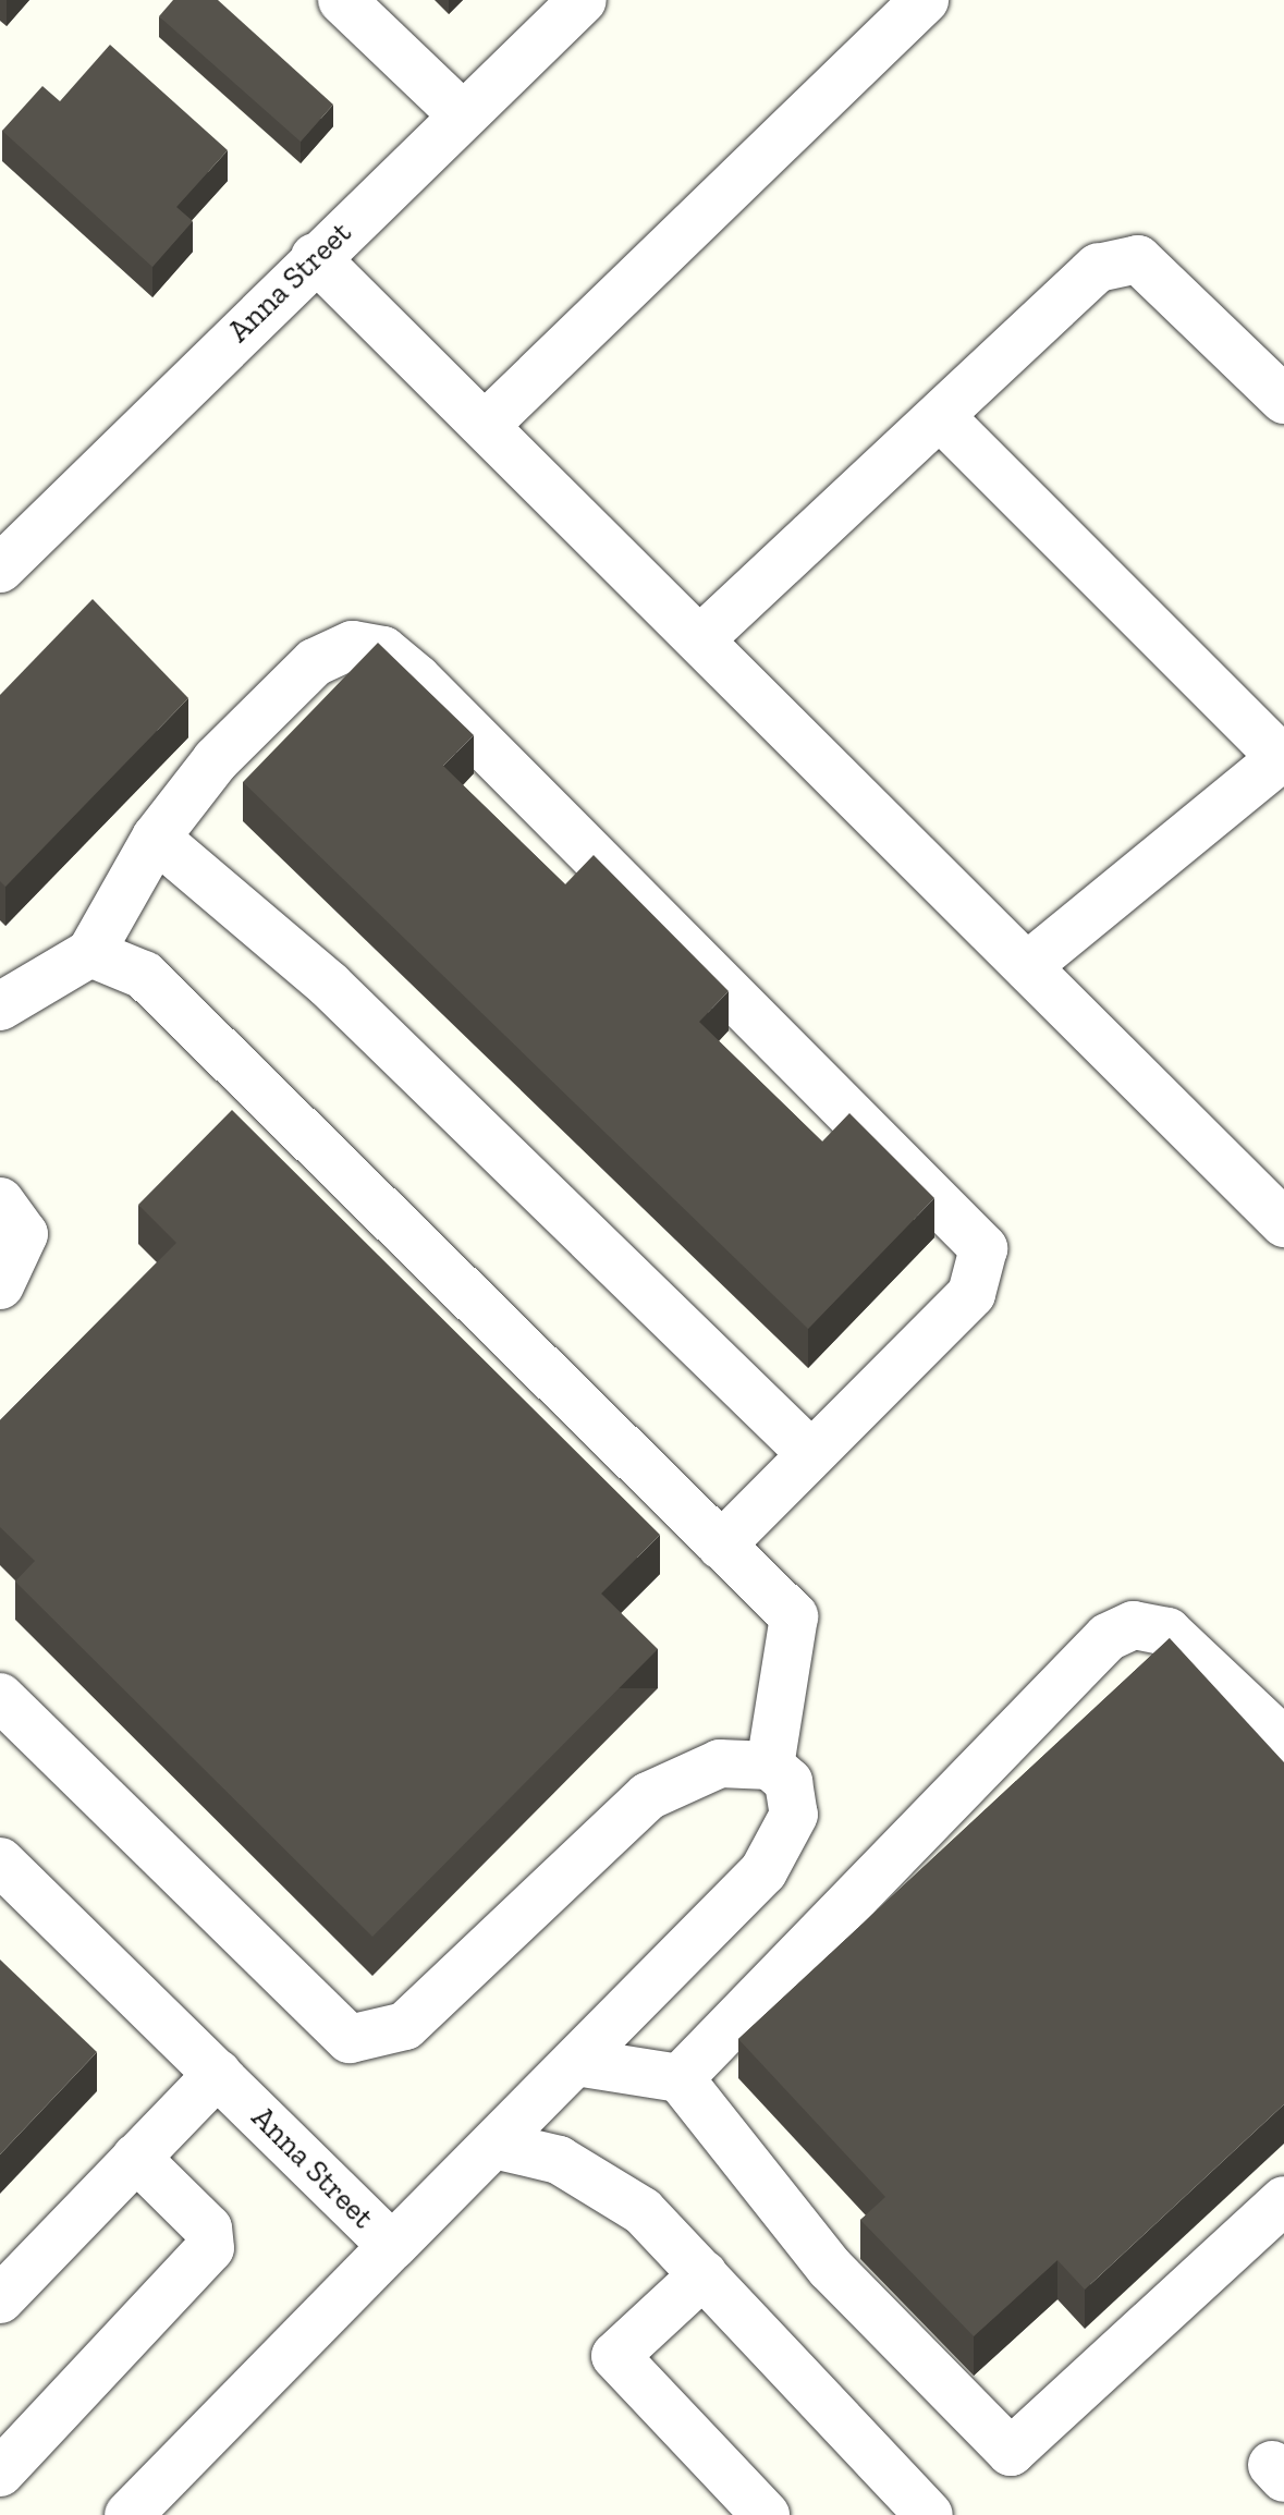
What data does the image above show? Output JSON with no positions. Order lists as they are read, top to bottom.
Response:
{
  "streets": {
    "street": ["Anna Street"]
  }
}
